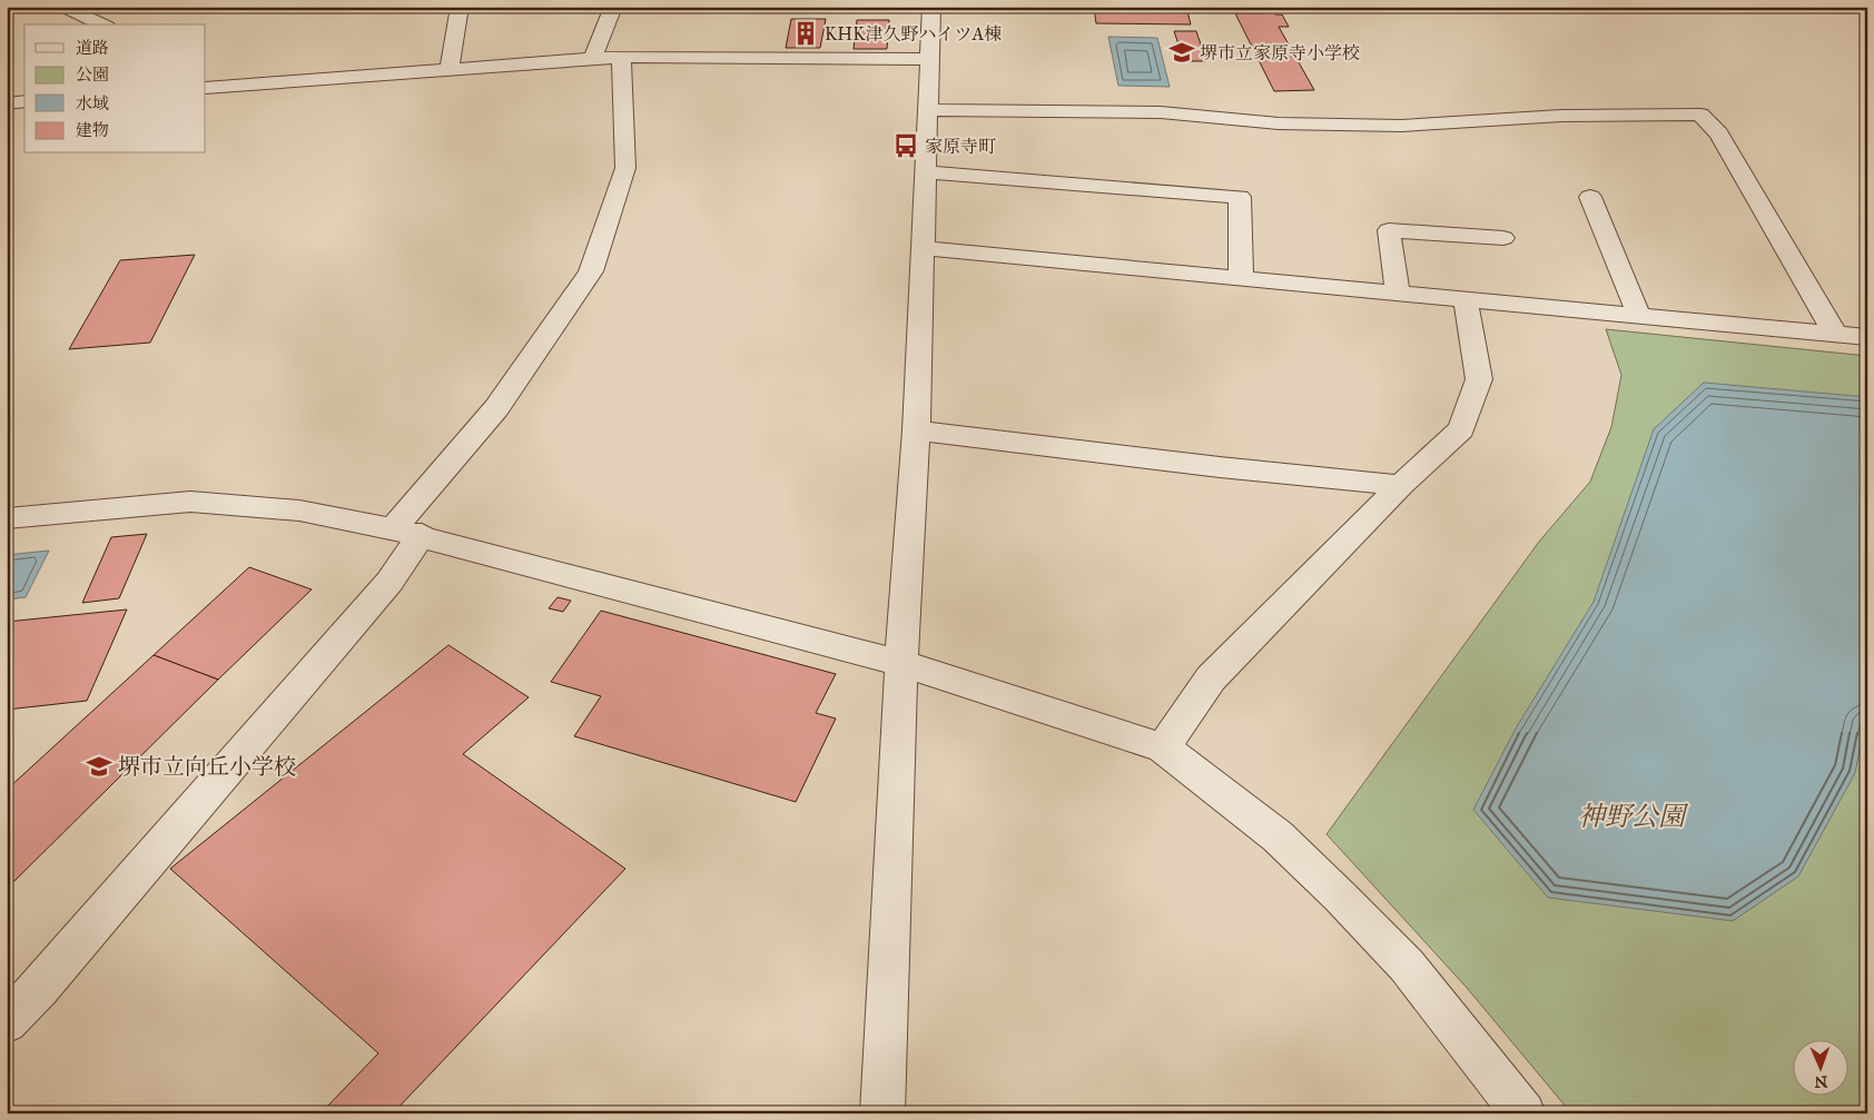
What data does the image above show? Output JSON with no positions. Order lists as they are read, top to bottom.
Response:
{
  "parks": ["神野公園"],
  "places": {
    "building": ["KHK津久野ハイツA棟"],
    "school or university": ["堺市立家原寺小学校", "堺市立向丘小学校"],
    "bus stop": ["家原寺町"]
  },
  "legend": [
    "道路",
    "公園",
    "水域",
    "建物"
  ],
  "north": "bottom"
}
